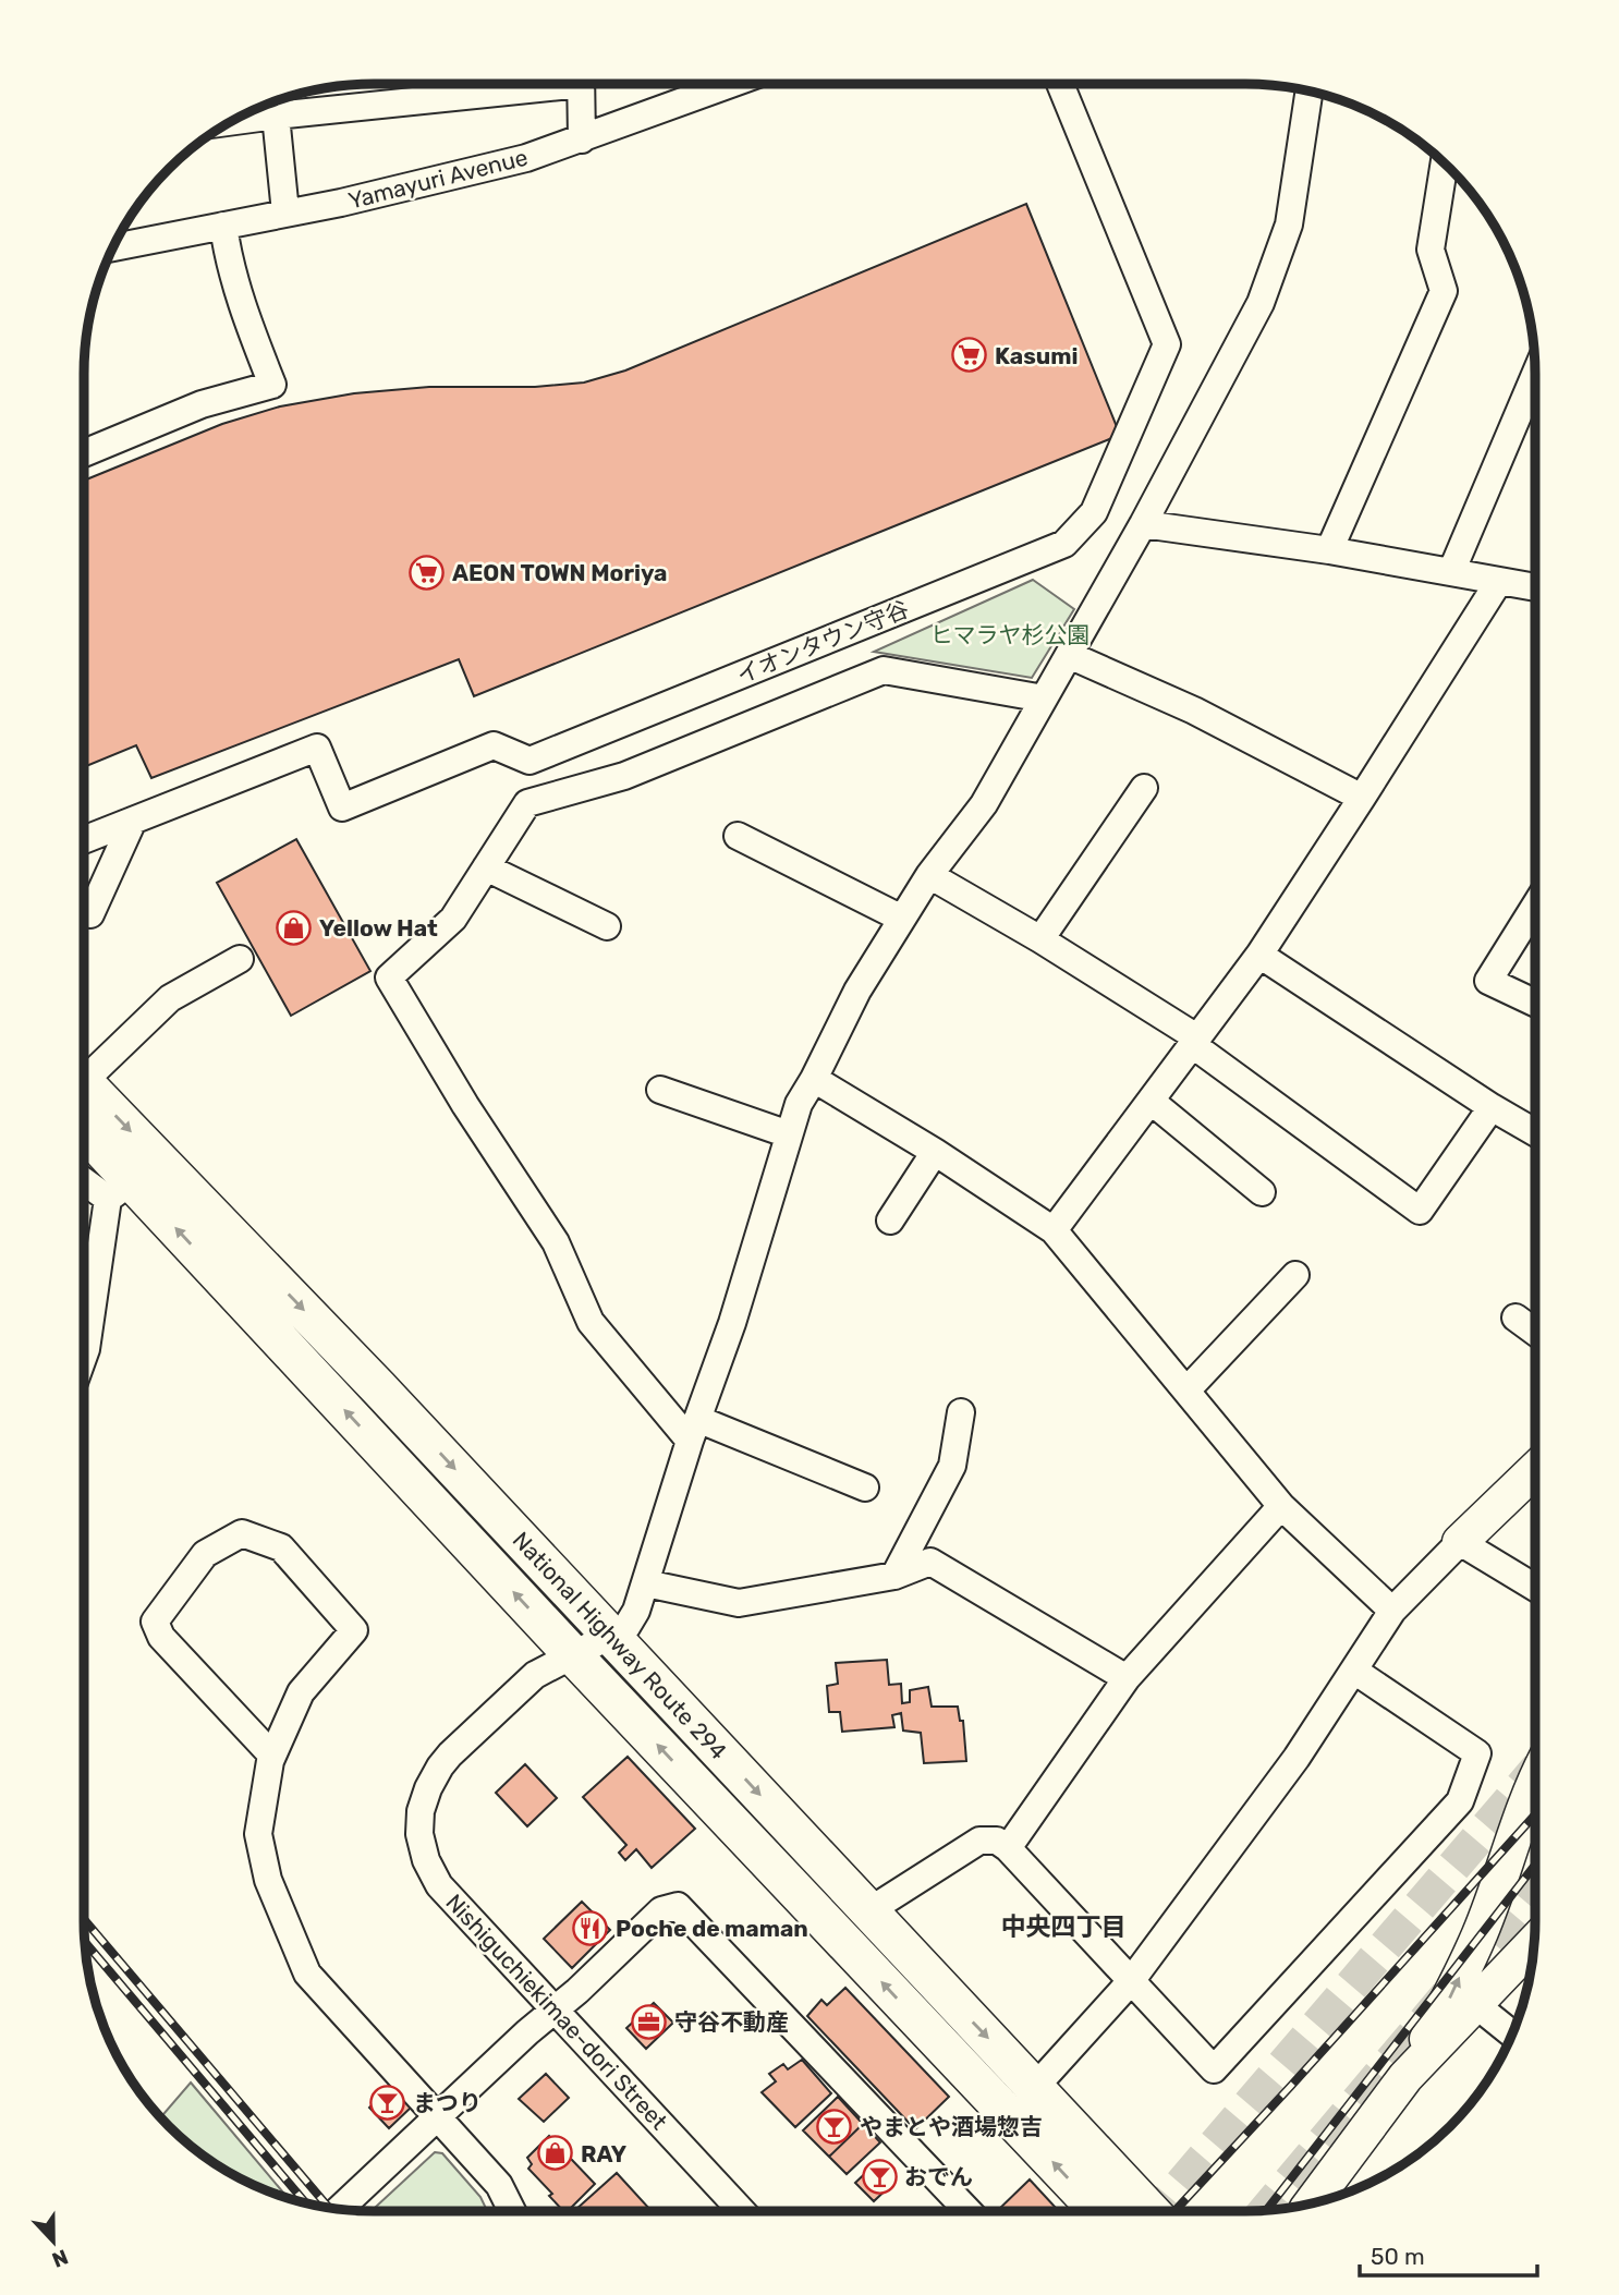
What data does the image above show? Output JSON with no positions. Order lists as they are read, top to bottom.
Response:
{
  "streets": {
    "highway": ["National Highway Route 294"],
    "street": ["Yamayuri Avenue", "イオンタウン守谷", "Nishiguchiekimae-dori Street"]
  },
  "crossings": [
    ["National Highway Route 294", "Nishiguchiekimae-dori Street"]
  ],
  "districts": ["中央四丁目"],
  "parks": ["ヒマラヤ杉公園"],
  "places": {
    "supermarket": ["Kasumi", "AEON TOWN Moriya"],
    "shop": ["Yellow Hat", "RAY"],
    "restaurant": ["Poche de maman"],
    "office": ["守谷不動産"],
    "bar": ["まつり", "やまとや酒場惣吉", "おでん"]
  },
  "scale_bar": "50 m",
  "north": "bottom"
}
